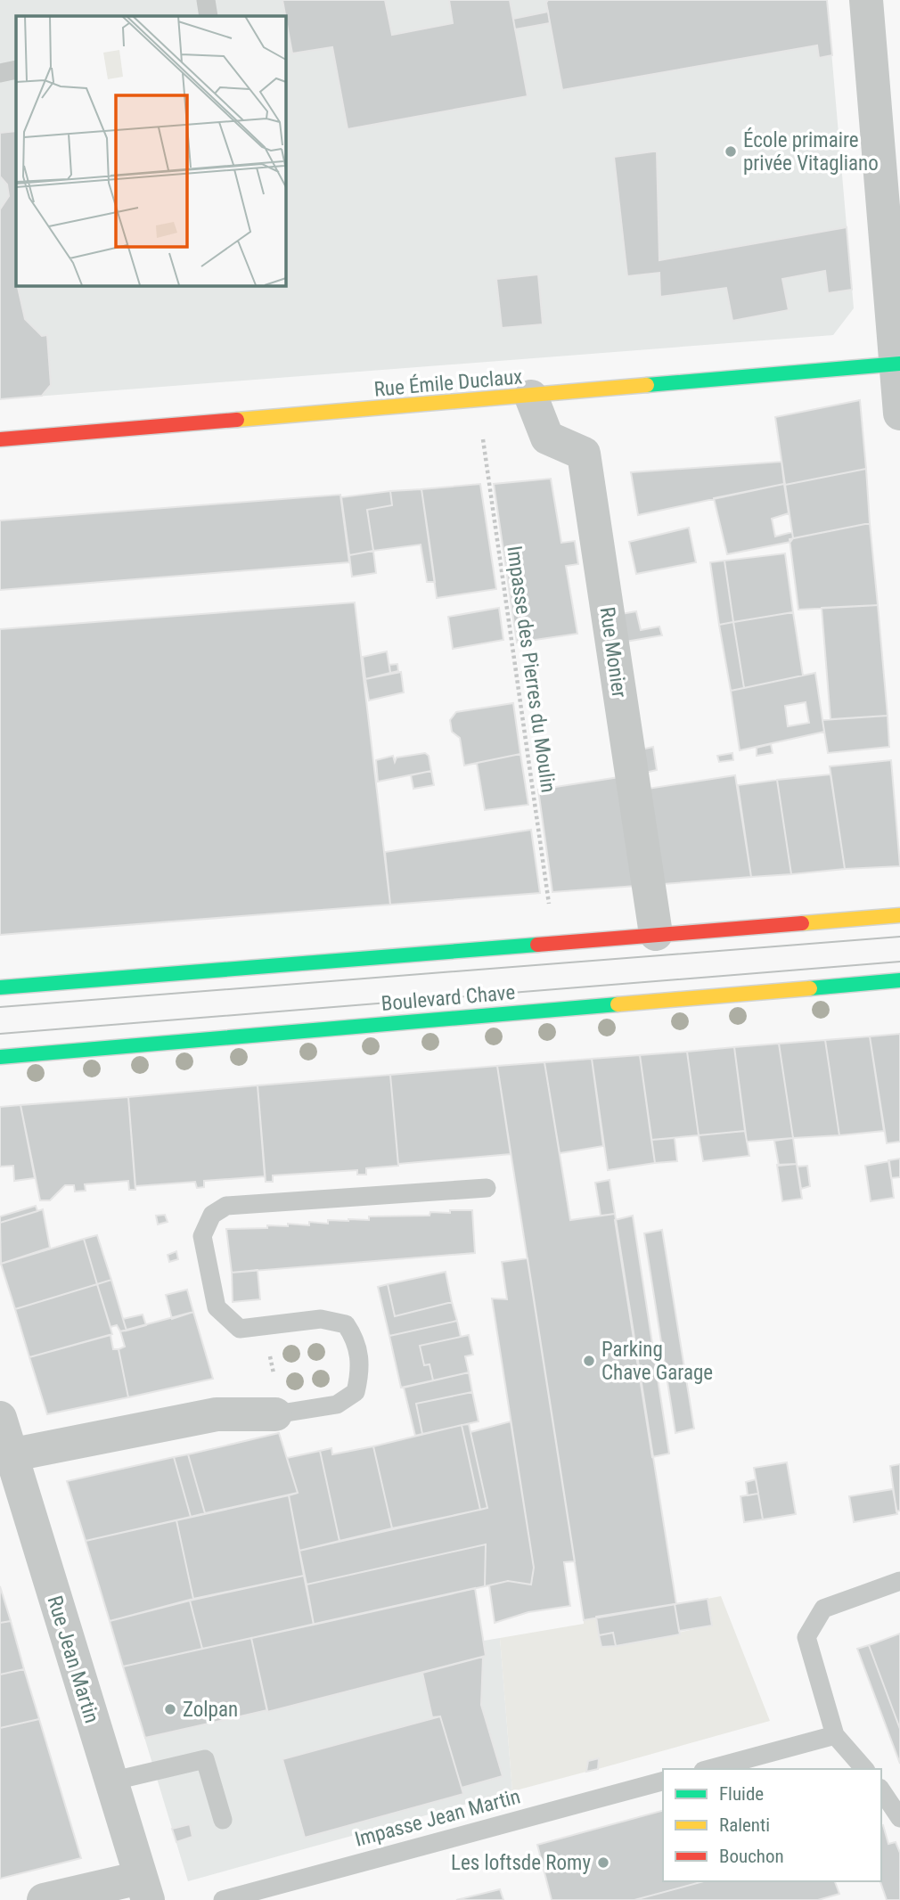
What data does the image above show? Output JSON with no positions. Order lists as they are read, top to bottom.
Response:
{
  "streets": {
    "street": [
      "Rue Émile Duclaux",
      "Rue Monier",
      "Boulevard Chave",
      "Rue Jean Martin"
    ],
    "lane": ["Impasse Jean Martin"],
    "path": ["Impasse des Pierres du Moulin"]
  },
  "crossings": [
    ["Rue Émile Duclaux", "Rue Monier"],
    ["Rue Émile Duclaux", "Impasse des Pierres du Moulin"]
  ],
  "places": [
    "École primaire privée Vitagliano",
    "Parking Chave Garage",
    "Zolpan",
    "Les loftsde Romy"
  ],
  "legend": ["Fluide", "Ralenti", "Bouchon"]
}
